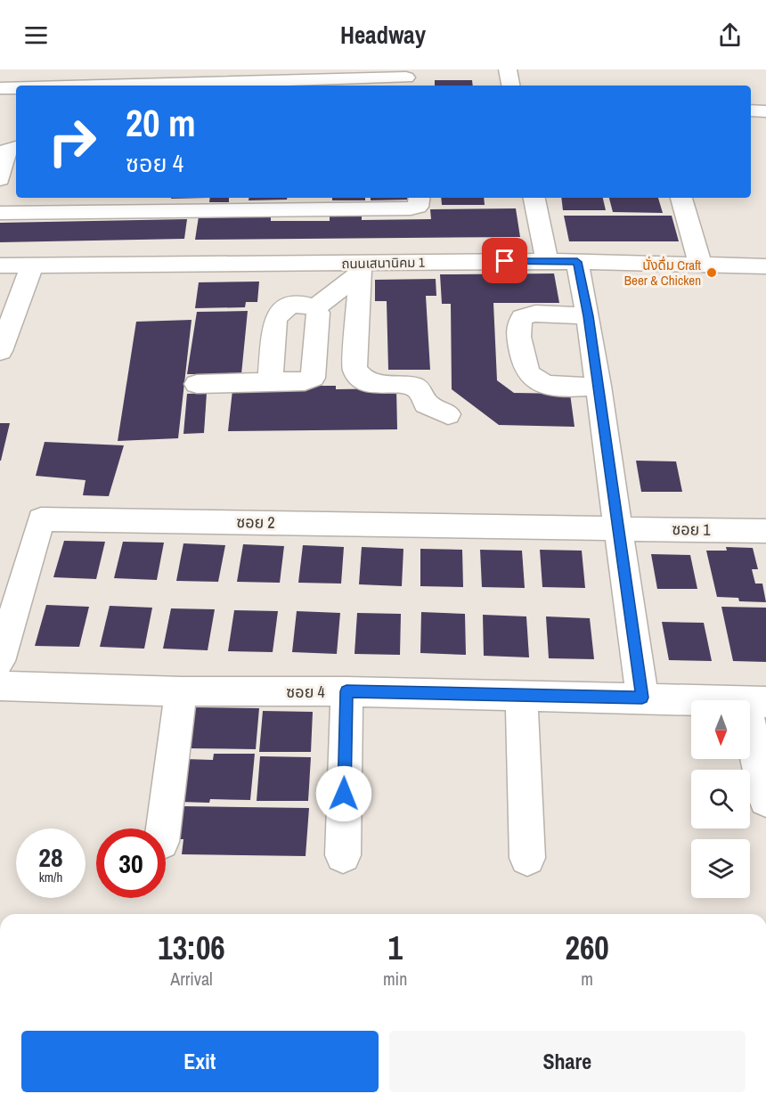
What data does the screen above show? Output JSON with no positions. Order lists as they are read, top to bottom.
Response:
{
  "streets": {
    "street": [
      "ถนนเสนานิคม 1",
      "ซอย 2",
      "ซอย 1",
      "ซอย 4"
    ]
  },
  "crossings": [
    ["ซอย 2", "ซอย 1"]
  ],
  "places": ["นั่งดื่ม Craft Beer & Chicken"],
  "north": "bottom",
  "page": {
    "header": "Headway",
    "turn": ["20 m", "ซอย 4"],
    "speed": "28 km/h",
    "limit": "30",
    "eta": [
      "13:06",
      "Arrival",
      "1",
      "min",
      "260",
      "m"
    ],
    "buttons": ["Exit", "Share"]
  }
}
